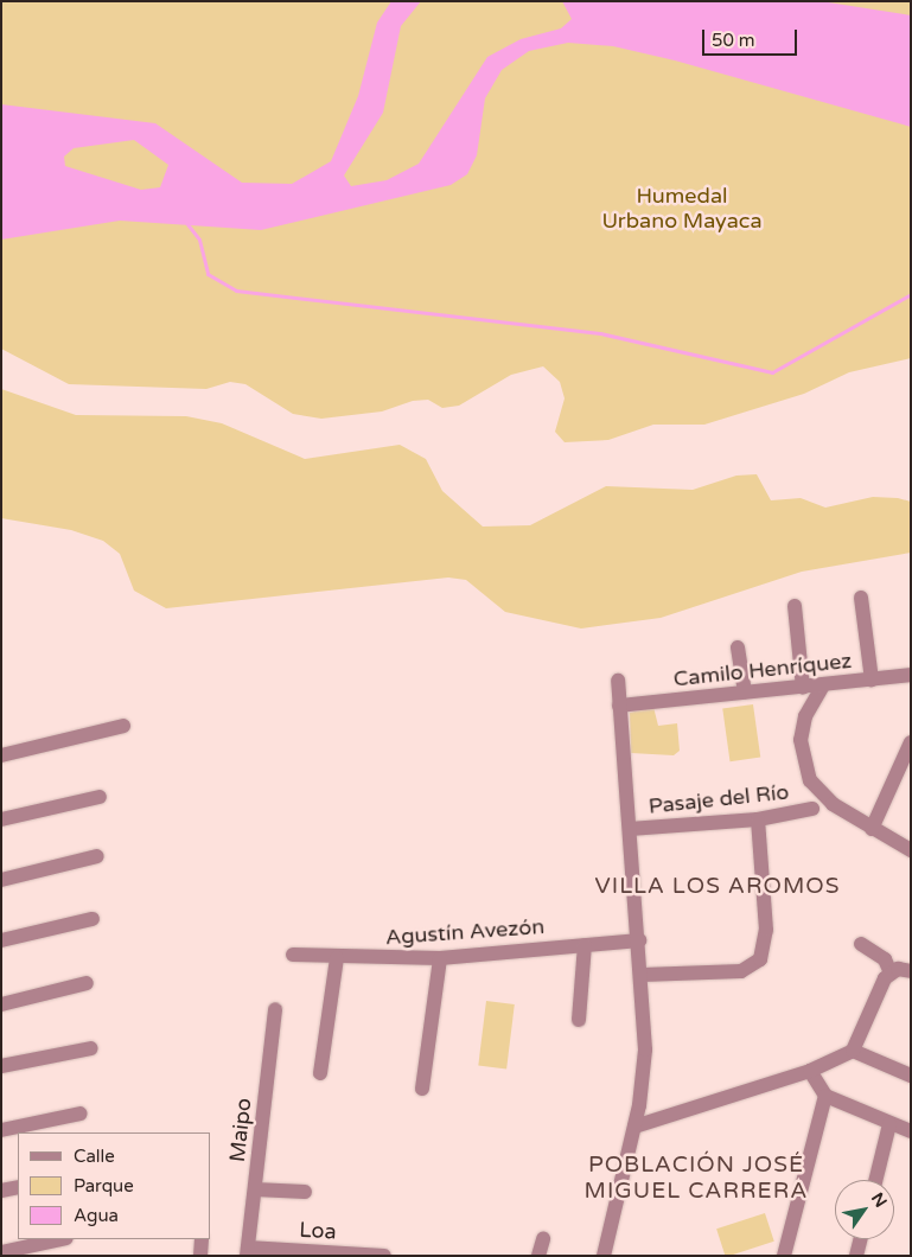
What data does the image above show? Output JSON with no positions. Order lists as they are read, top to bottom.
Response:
{
  "streets": {
    "street": [
      "Camilo Henríquez",
      "Pasaje del Río",
      "Agustín Avezón",
      "Maipo",
      "Loa"
    ]
  },
  "crossings": [
    ["Maipo", "Loa"]
  ],
  "districts": ["VILLA LOS AROMOS", "POBLACIÓN JOSÉ MIGUEL CARRERA"],
  "parks": ["Humedal Urbano Mayaca"],
  "legend": ["Calle", "Parque", "Agua"],
  "scale_bar": "50 m",
  "north": "top right"
}
